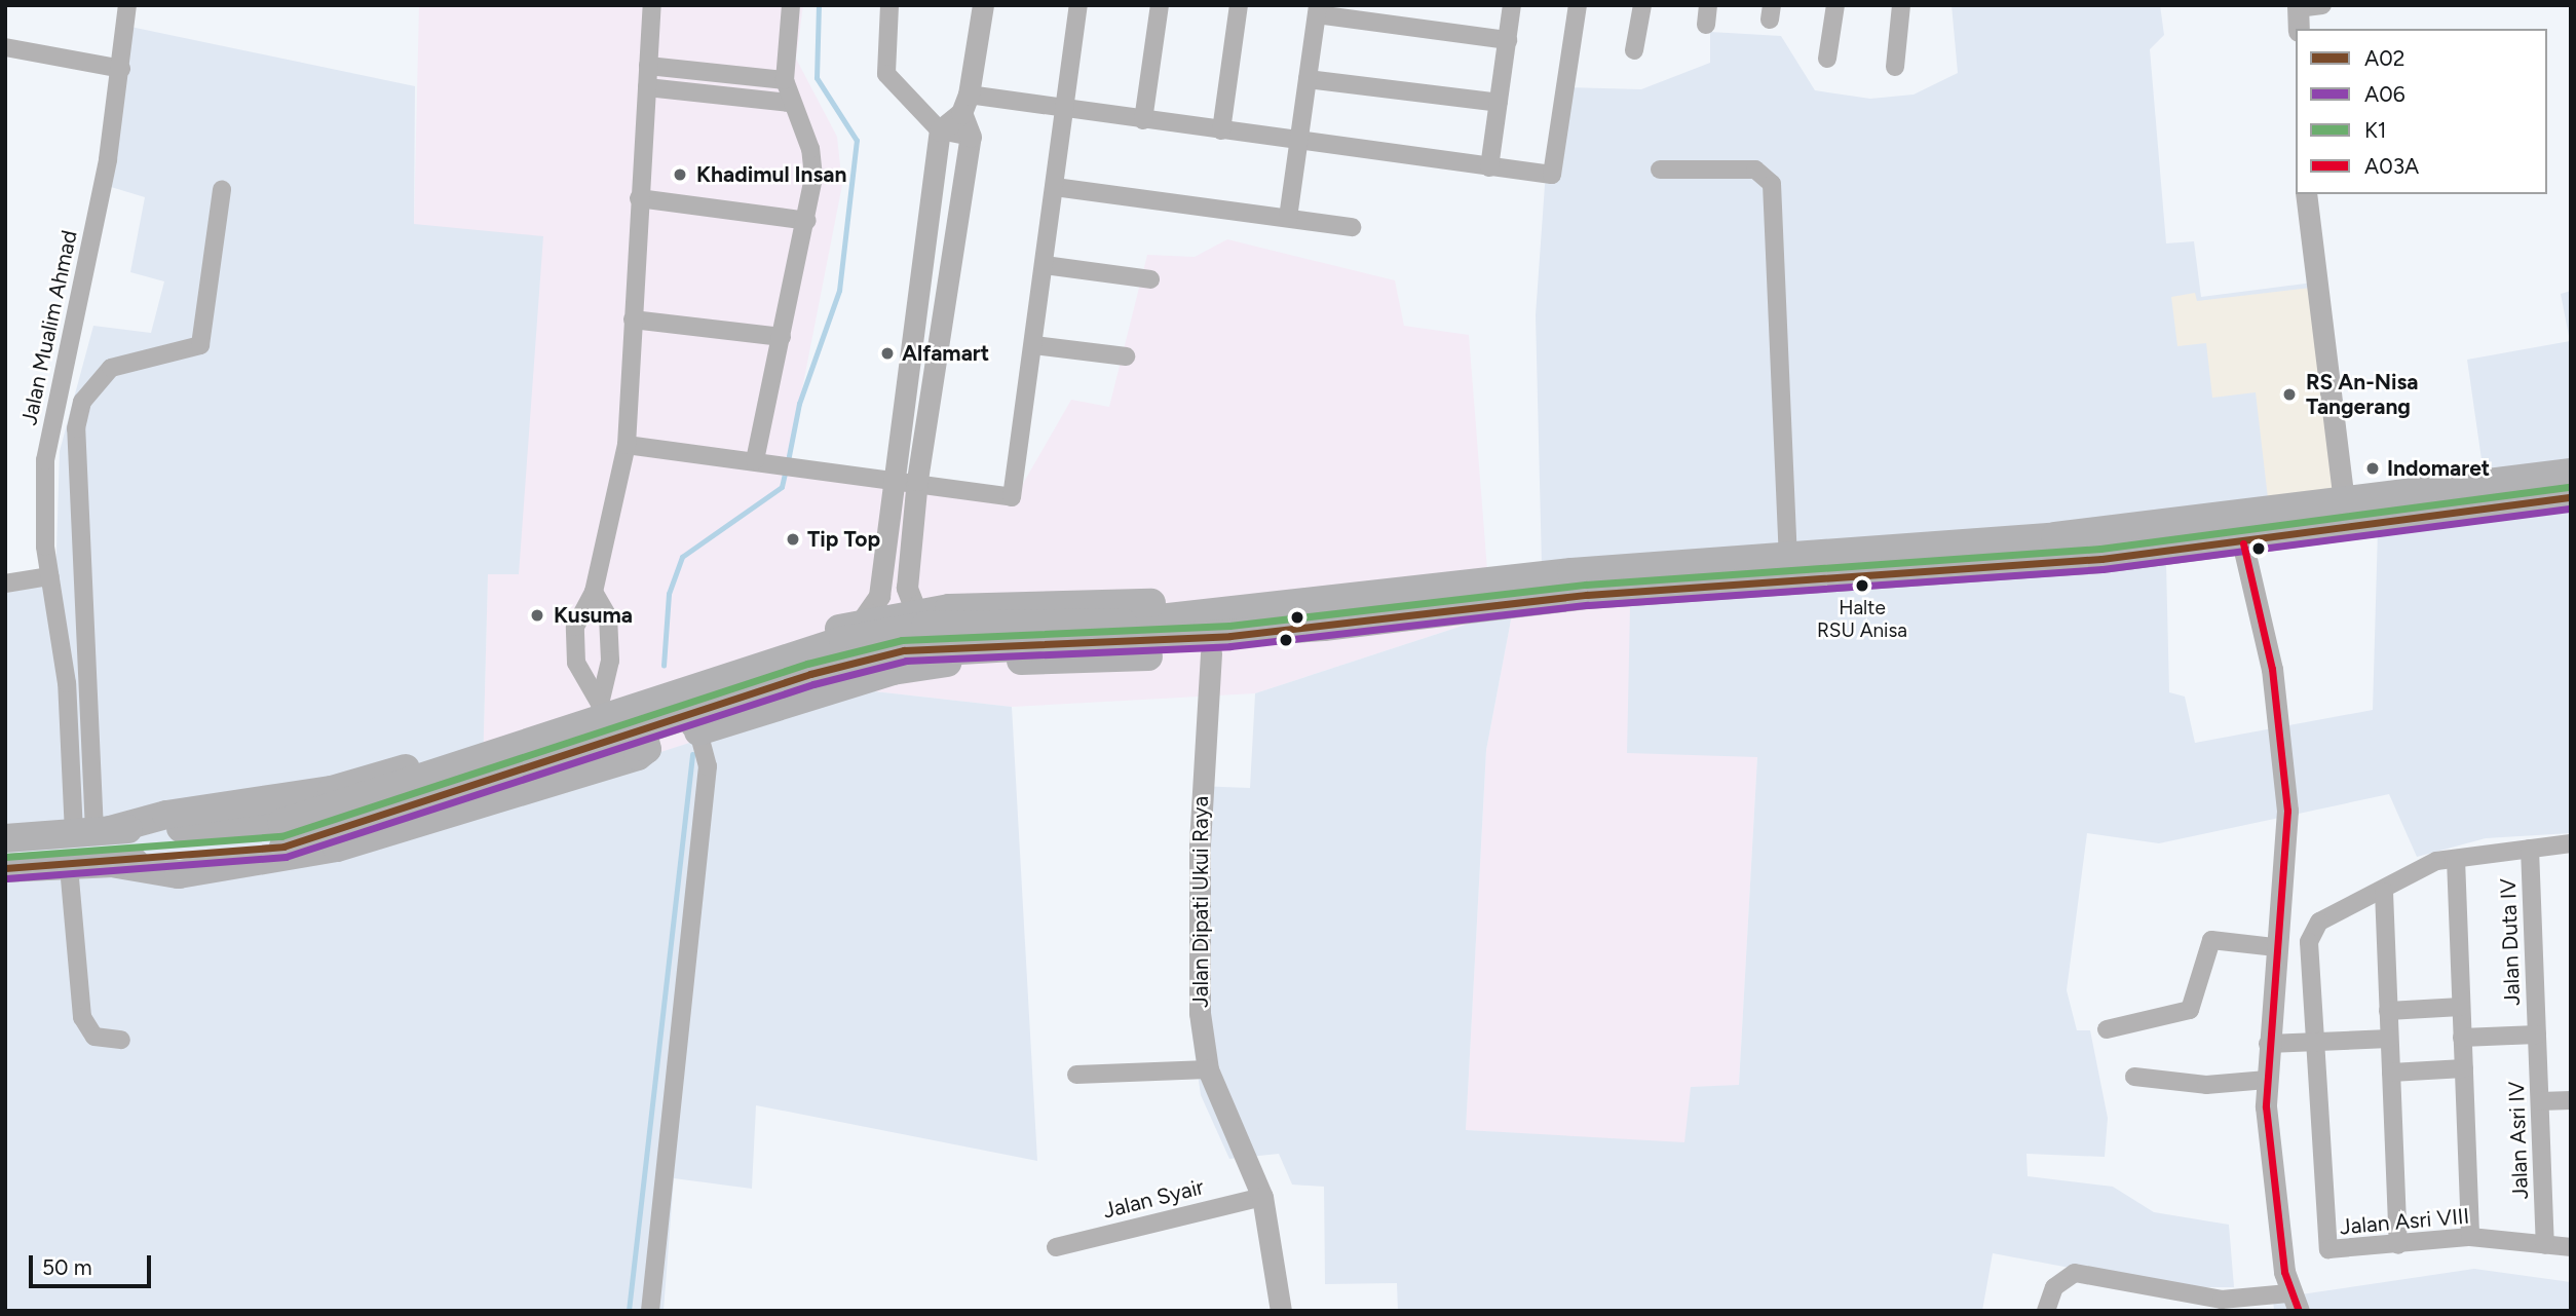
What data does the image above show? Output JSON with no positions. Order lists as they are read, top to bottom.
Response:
{
  "streets": {
    "street": [
      "Jalan Mualim Ahmad",
      "Jalan Dipati Ukui Raya",
      "Jalan Duta IV",
      "Jalan Asri IV",
      "Jalan Syair",
      "Jalan Asri VIII"
    ]
  },
  "crossings": [
    ["Jalan Dipati Ukui Raya", "Jalan Syair"],
    ["Jalan Duta IV", "Jalan Asri IV"],
    ["Jalan Asri IV", "Jalan Asri VIII"]
  ],
  "places": [
    "Khadimul Insan",
    "Alfamart",
    "RS An-Nisa Tangerang",
    "Indomaret",
    "Tip Top",
    "Halte RSU Anisa",
    "Kusuma"
  ],
  "lines": [
    "transit line K1",
    "transit line A02",
    "transit line A06",
    "transit line A03A"
  ],
  "legend": [
    "A02",
    "A06",
    "K1",
    "A03A"
  ],
  "scale_bar": "50 m"
}
